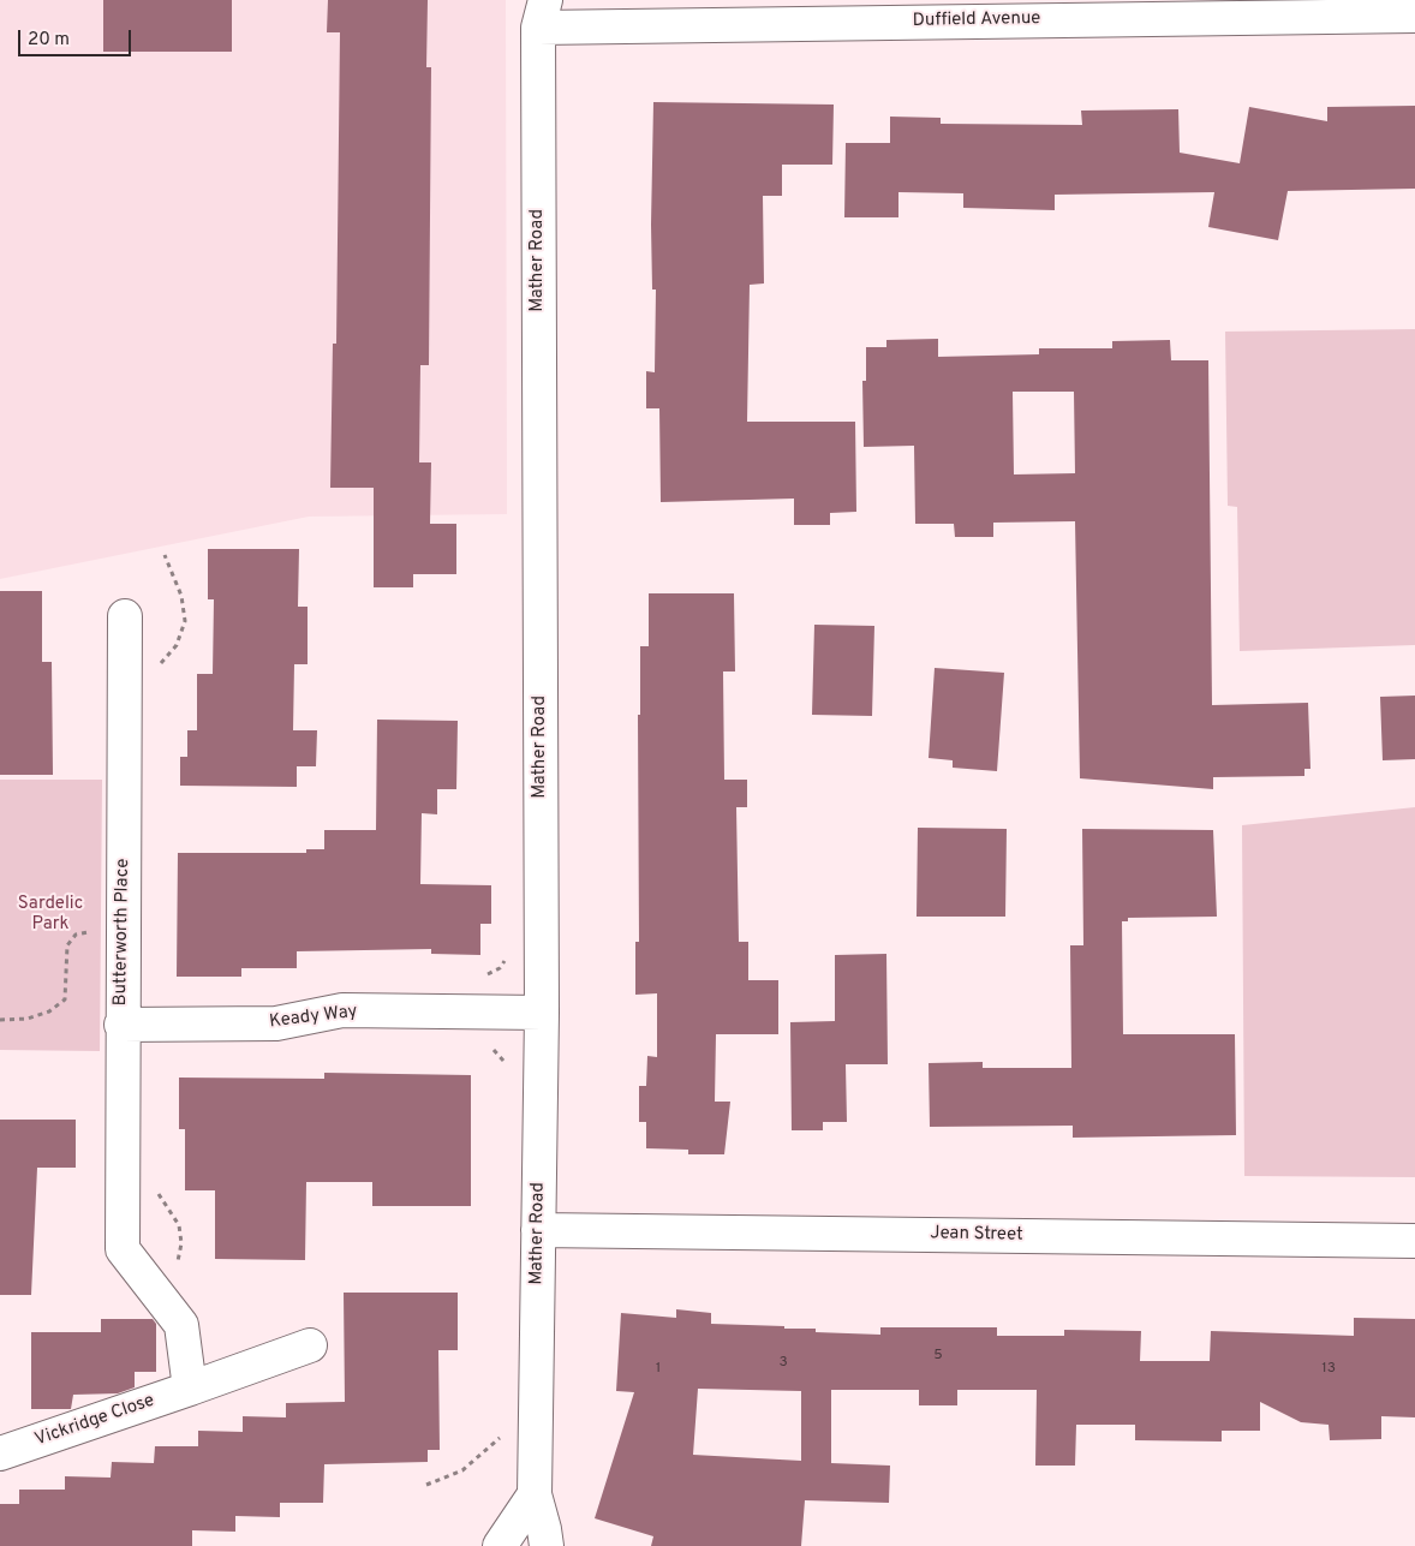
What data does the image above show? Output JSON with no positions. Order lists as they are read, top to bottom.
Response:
{
  "streets": {
    "street": [
      "Duffield Avenue",
      "Mather Road",
      "Butterworth Place",
      "Keady Way",
      "Jean Street",
      "Vickridge Close"
    ]
  },
  "crossings": [
    ["Duffield Avenue", "Mather Road"],
    ["Mather Road", "Keady Way"],
    ["Mather Road", "Jean Street"],
    ["Butterworth Place", "Keady Way"]
  ],
  "parks": ["Sardelic Park"],
  "house_numbers": [
    "5",
    "3",
    "1",
    "13"
  ],
  "scale_bar": "20 m"
}
